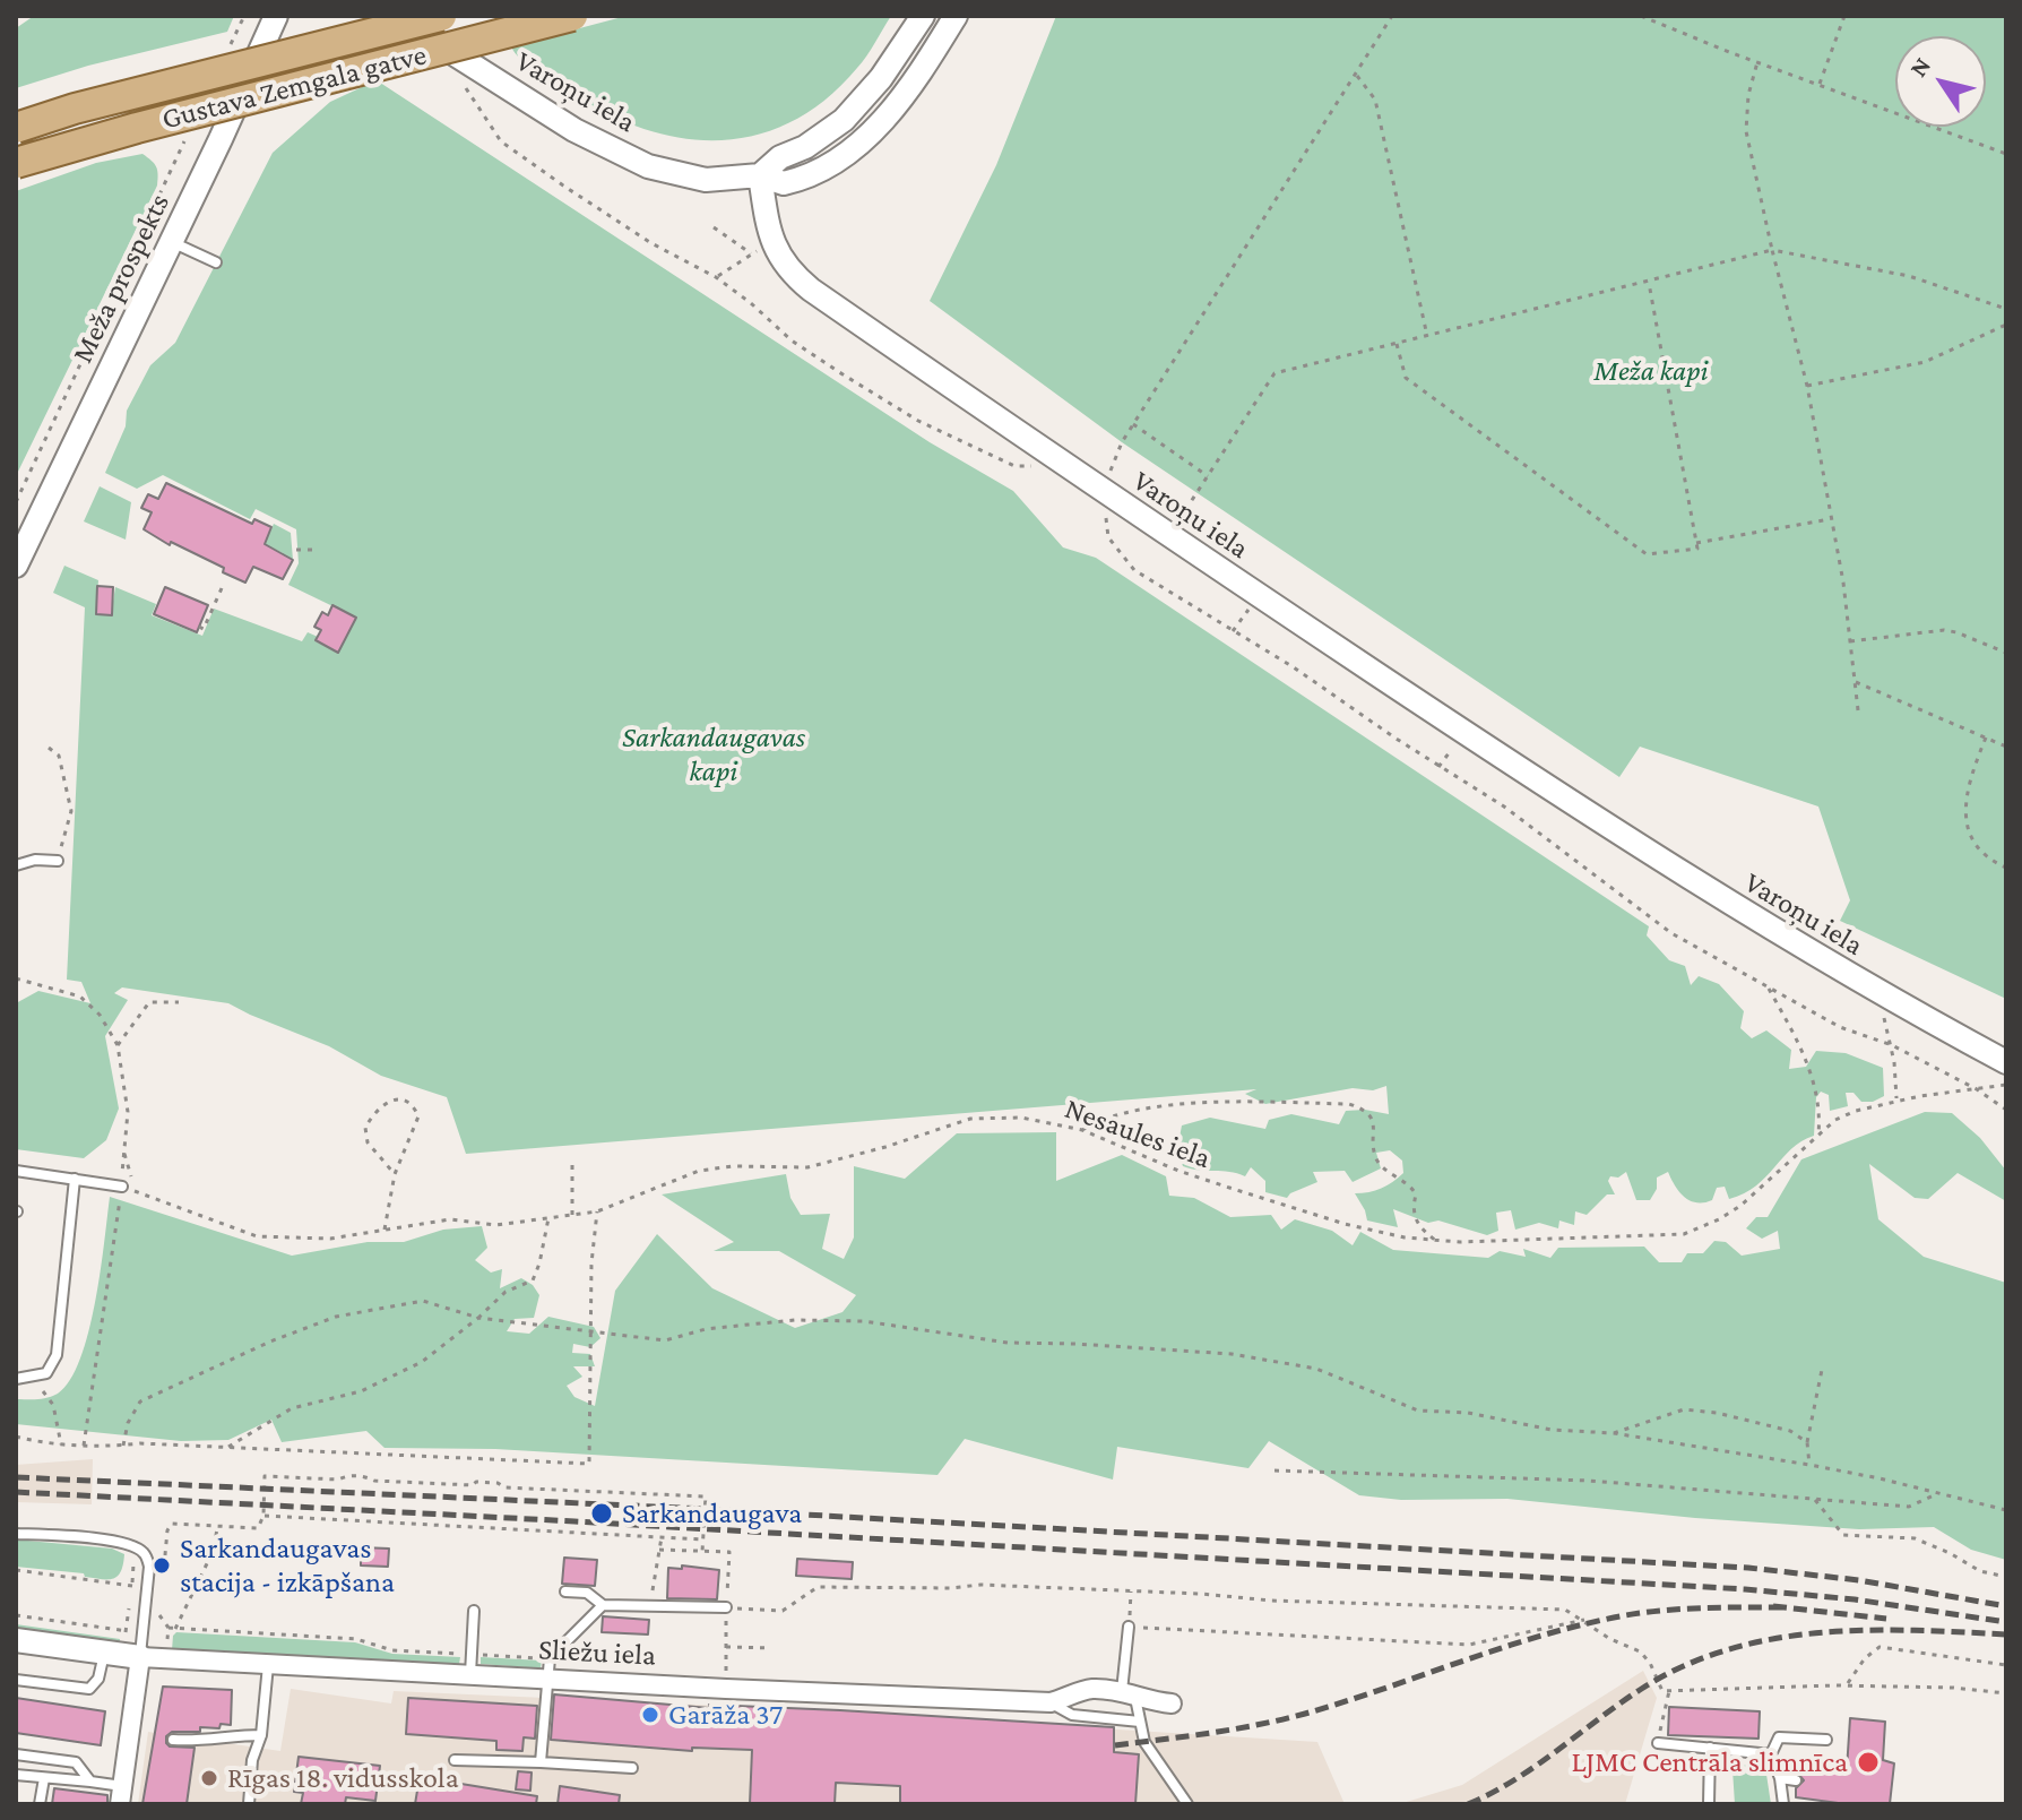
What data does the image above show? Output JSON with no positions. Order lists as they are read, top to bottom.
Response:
{
  "streets": {
    "main road": ["Gustava Zemgala gatve"],
    "street": ["Varoņu iela", "Meža prospekts", "Sliežu iela"],
    "path": ["Nesaules iela"]
  },
  "parks": ["Meža kapi", "Sarkandaugavas kapi"],
  "places": [
    "Sarkandaugava",
    "Sarkandaugavas stacija - izkāpšana",
    "Garāža 37",
    "LJMC Centrāla slimnīca",
    "Rīgas 18. vidusskola"
  ],
  "north": "top left"
}
